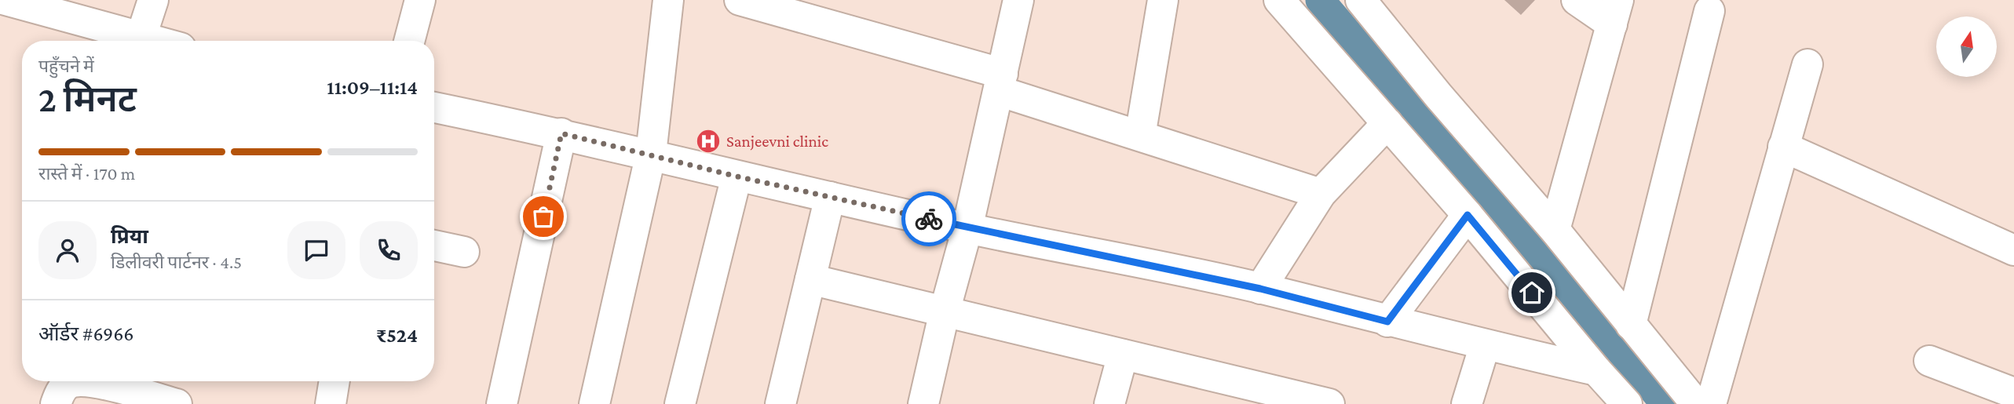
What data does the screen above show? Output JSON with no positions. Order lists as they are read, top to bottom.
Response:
{
  "places": {
    "hospital": ["Sanjeevni clinic"]
  },
  "north": "top",
  "page": {
    "heading": ["2 मिनट", "पहुँचने में", "11:09–11:14"],
    "panel": [
      "प्रिया",
      "डिलीवरी पार्टनर · 4.5",
      "ऑर्डर #6966",
      "₹524"
    ],
    "bar": "रास्ते में · 170 m"
  }
}
